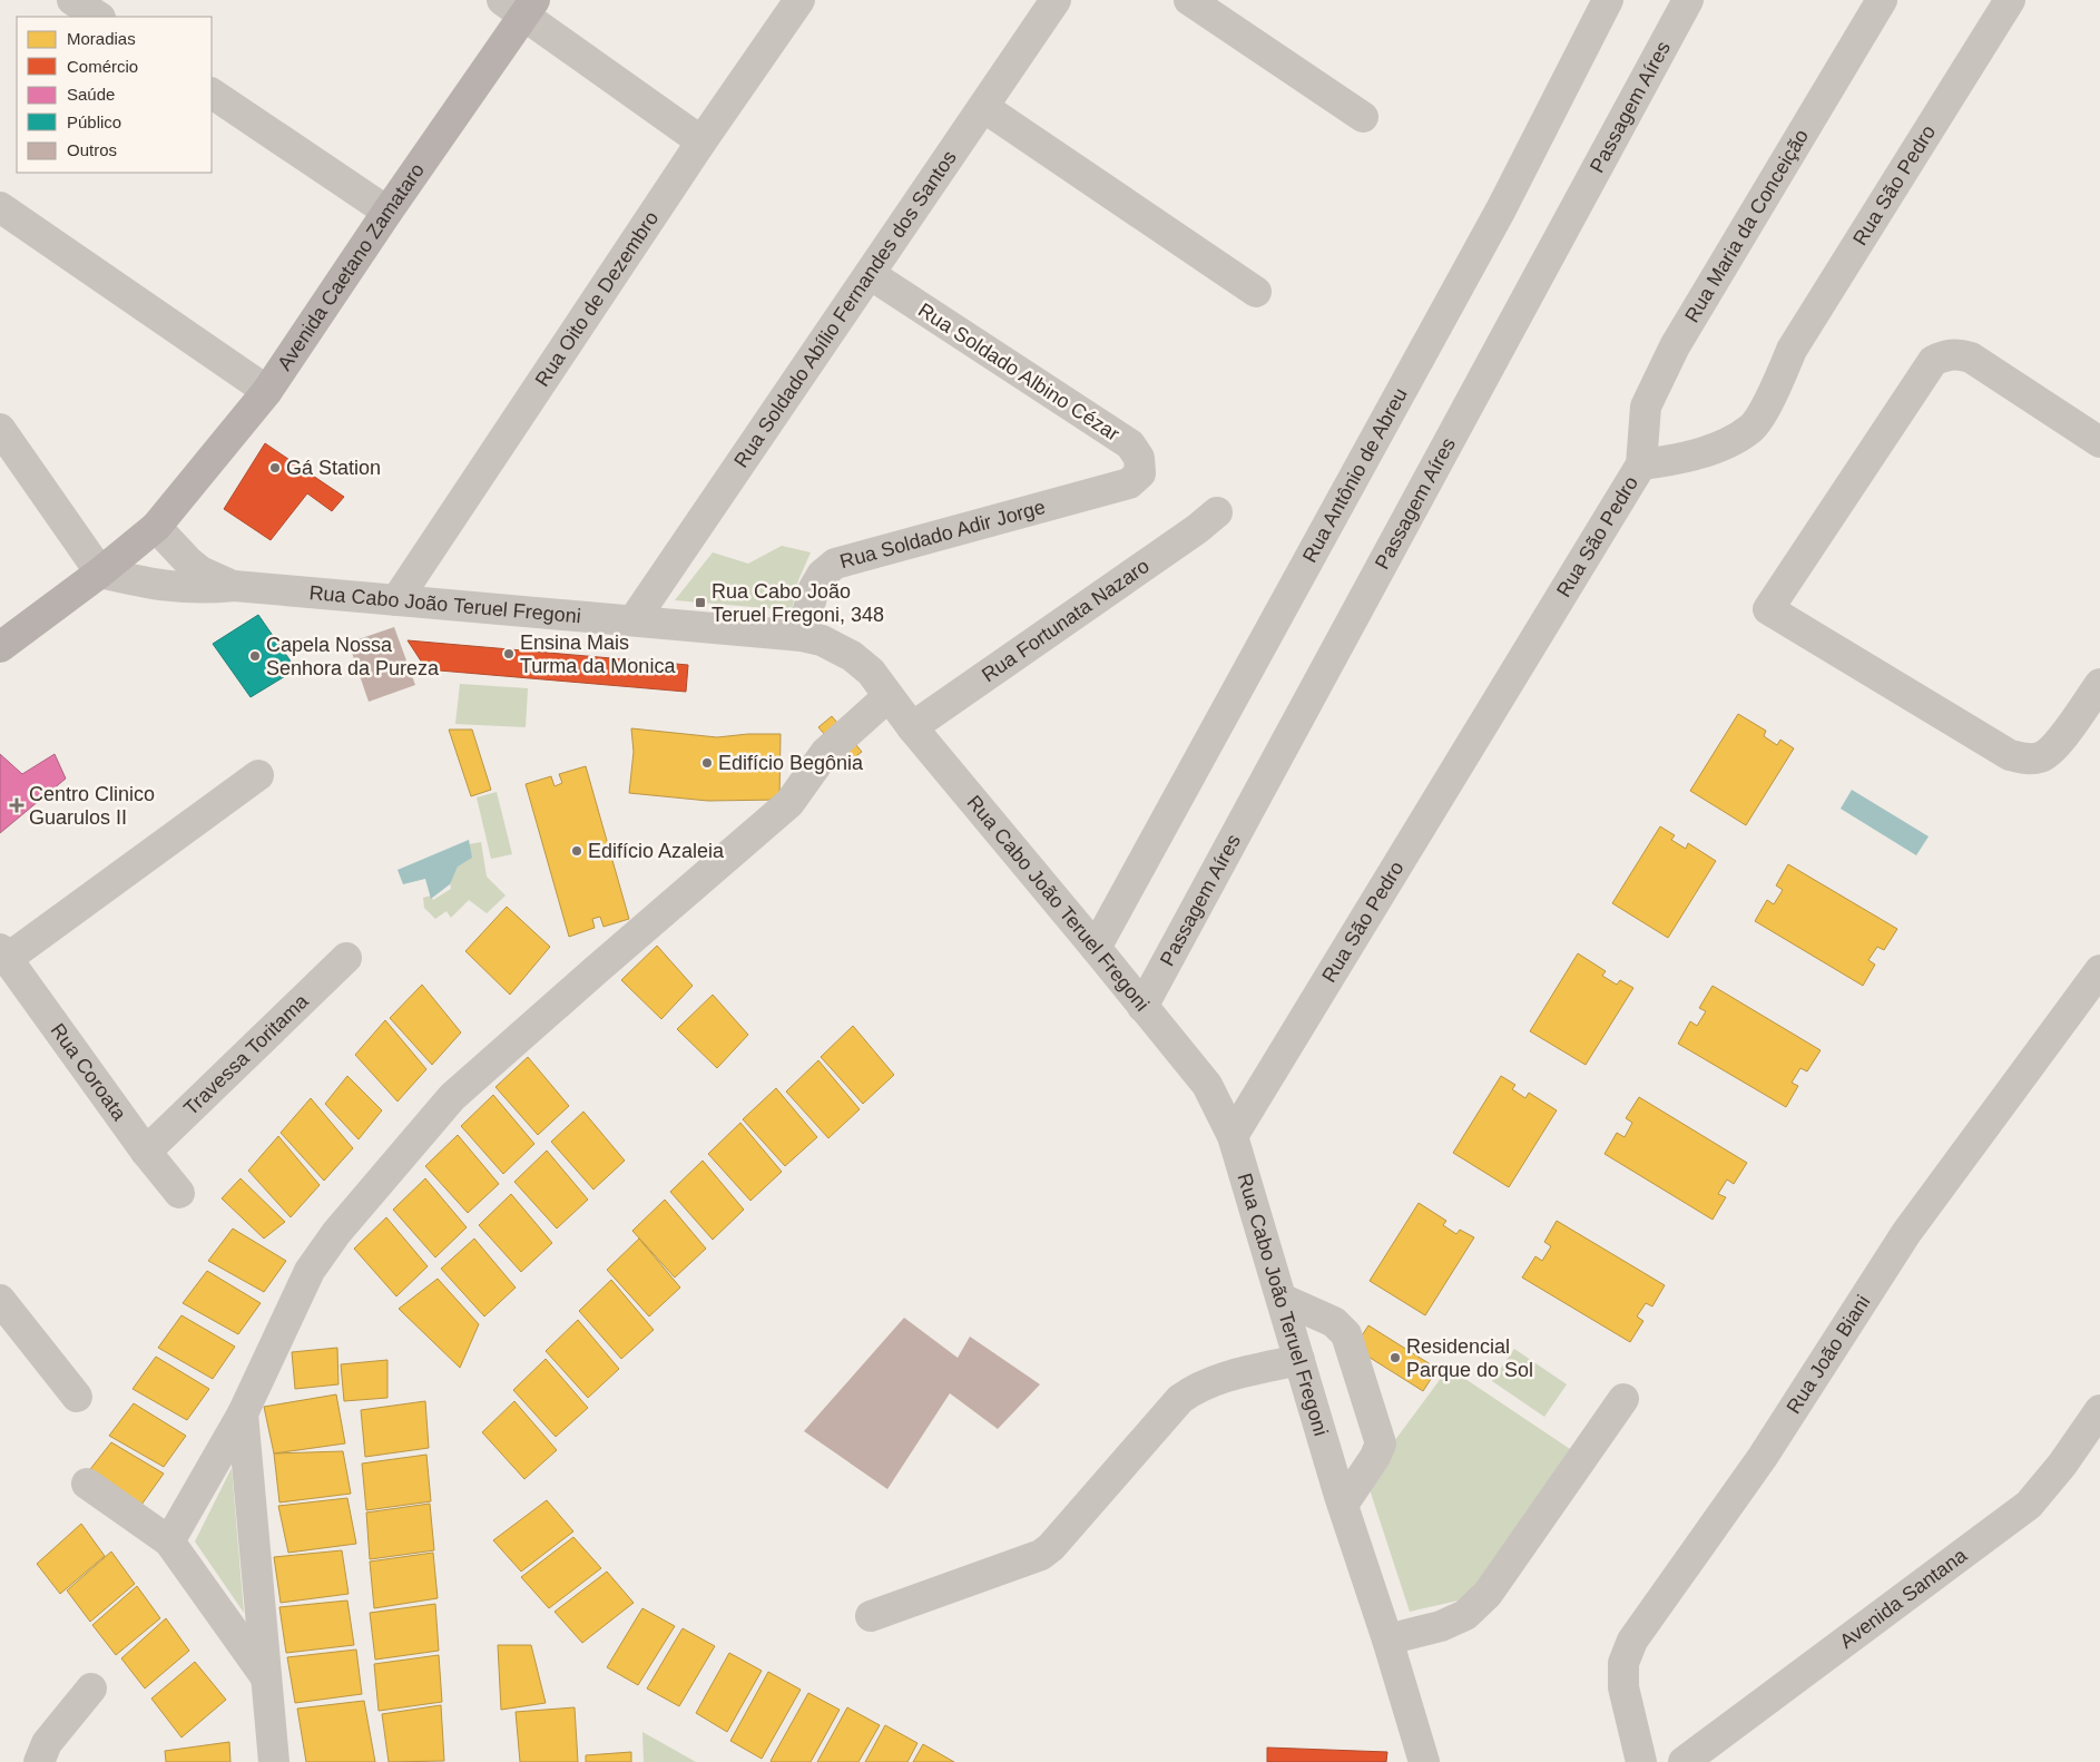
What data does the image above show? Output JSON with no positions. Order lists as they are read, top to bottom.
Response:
{
  "streets": {
    "main road": ["Avenida Caetano Zamataro"],
    "street": [
      "Passagem Aíres",
      "Rua São Pedro",
      "Rua Maria da Conceição",
      "Rua Oito de Dezembro",
      "Rua Soldado Abílio Fernandes dos Santos",
      "Rua Soldado Albino Cézar",
      "Rua Antônio de Abreu",
      "Rua Soldado Adir Jorge",
      "Rua Cabo João Teruel Fregoni",
      "Rua Fortunata Nazaro",
      "Travessa Toritama",
      "Rua Coroata",
      "Rua João Biani",
      "Avenida Santana"
    ]
  },
  "crossings": [
    ["Passagem Aíres", "Rua Cabo João Teruel Fregoni"],
    ["Rua São Pedro", "Rua Maria da Conceição"],
    ["Rua São Pedro", "Rua Cabo João Teruel Fregoni"],
    ["Avenida Caetano Zamataro", "Rua Cabo João Teruel Fregoni"],
    ["Rua Oito de Dezembro", "Rua Cabo João Teruel Fregoni"],
    ["Rua Soldado Abílio Fernandes dos Santos", "Rua Soldado Albino Cézar"],
    ["Rua Soldado Abílio Fernandes dos Santos", "Rua Cabo João Teruel Fregoni"],
    ["Rua Soldado Albino Cézar", "Rua Soldado Adir Jorge"],
    ["Rua Antônio de Abreu", "Rua Cabo João Teruel Fregoni"],
    ["Rua Soldado Adir Jorge", "Rua Cabo João Teruel Fregoni"],
    ["Rua Cabo João Teruel Fregoni", "Rua Fortunata Nazaro"],
    ["Travessa Toritama", "Rua Coroata"]
  ],
  "places": {
    "other": [
      "Gá Station",
      "Ensina Mais Turma da Monica",
      "Capela Nossa Senhora da Pureza",
      "Edifício Begônia",
      "Edifício Azaleia",
      "Residencial Parque do Sol"
    ],
    "transit": ["Rua Cabo João Teruel Fregoni, 348"],
    "health": ["Centro Clinico Guarulos II"]
  },
  "legend": [
    "Moradias",
    "Comércio",
    "Saúde",
    "Público",
    "Outros"
  ]
}
